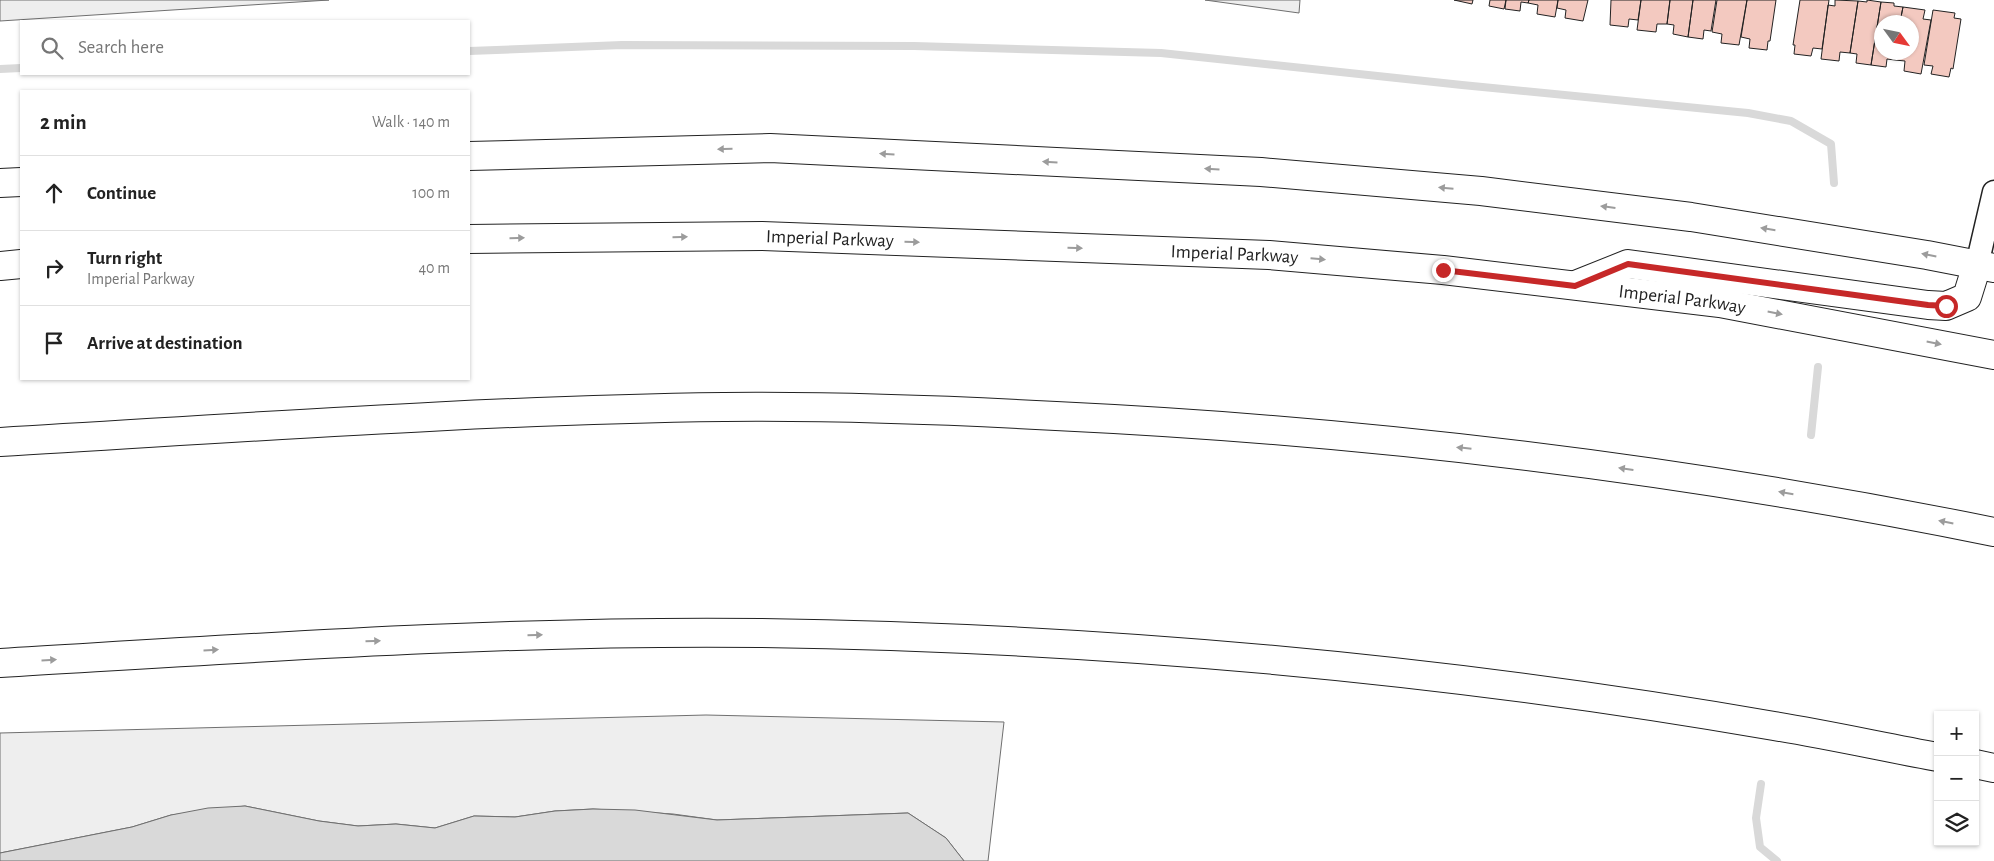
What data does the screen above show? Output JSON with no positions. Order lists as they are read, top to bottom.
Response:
{
  "streets": {
    "main road": ["Imperial Parkway"]
  },
  "north": "bottom right",
  "page": {
    "search": "Search here",
    "heading": ["2 min", "Walk · 140 m"],
    "list": [
      ["Continue", "100 m"],
      ["Turn right", "Imperial Parkway", "40 m"],
      "Arrive at destination"
    ],
    "map_buttons": ["+", "−"]
  }
}
